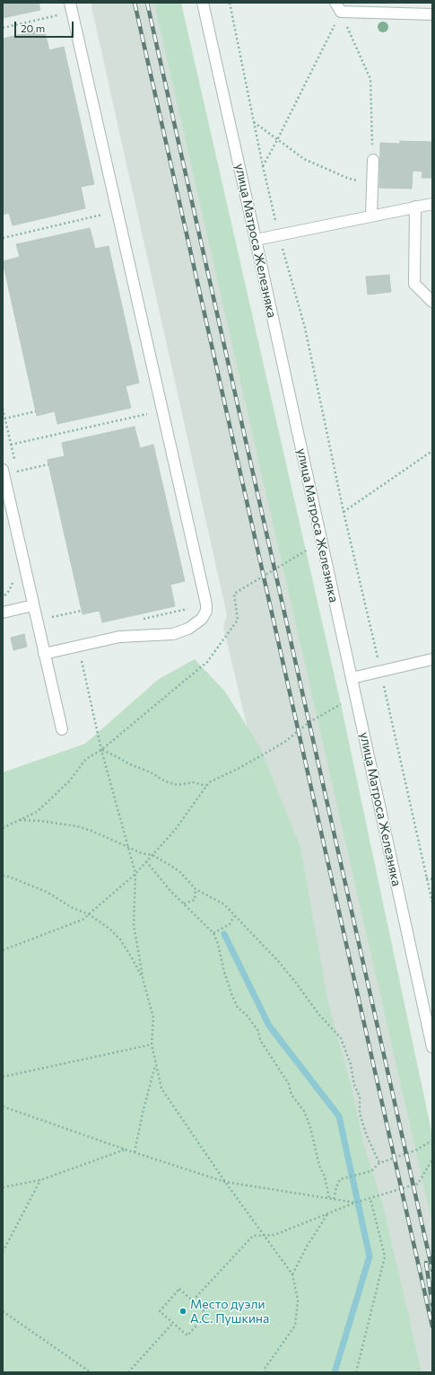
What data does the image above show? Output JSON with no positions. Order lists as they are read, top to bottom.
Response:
{
  "streets": {
    "street": ["улица Матроса Железняка"]
  },
  "places": ["Место дуэли А.С. Пушкина"],
  "scale_bar": "20 m"
}
